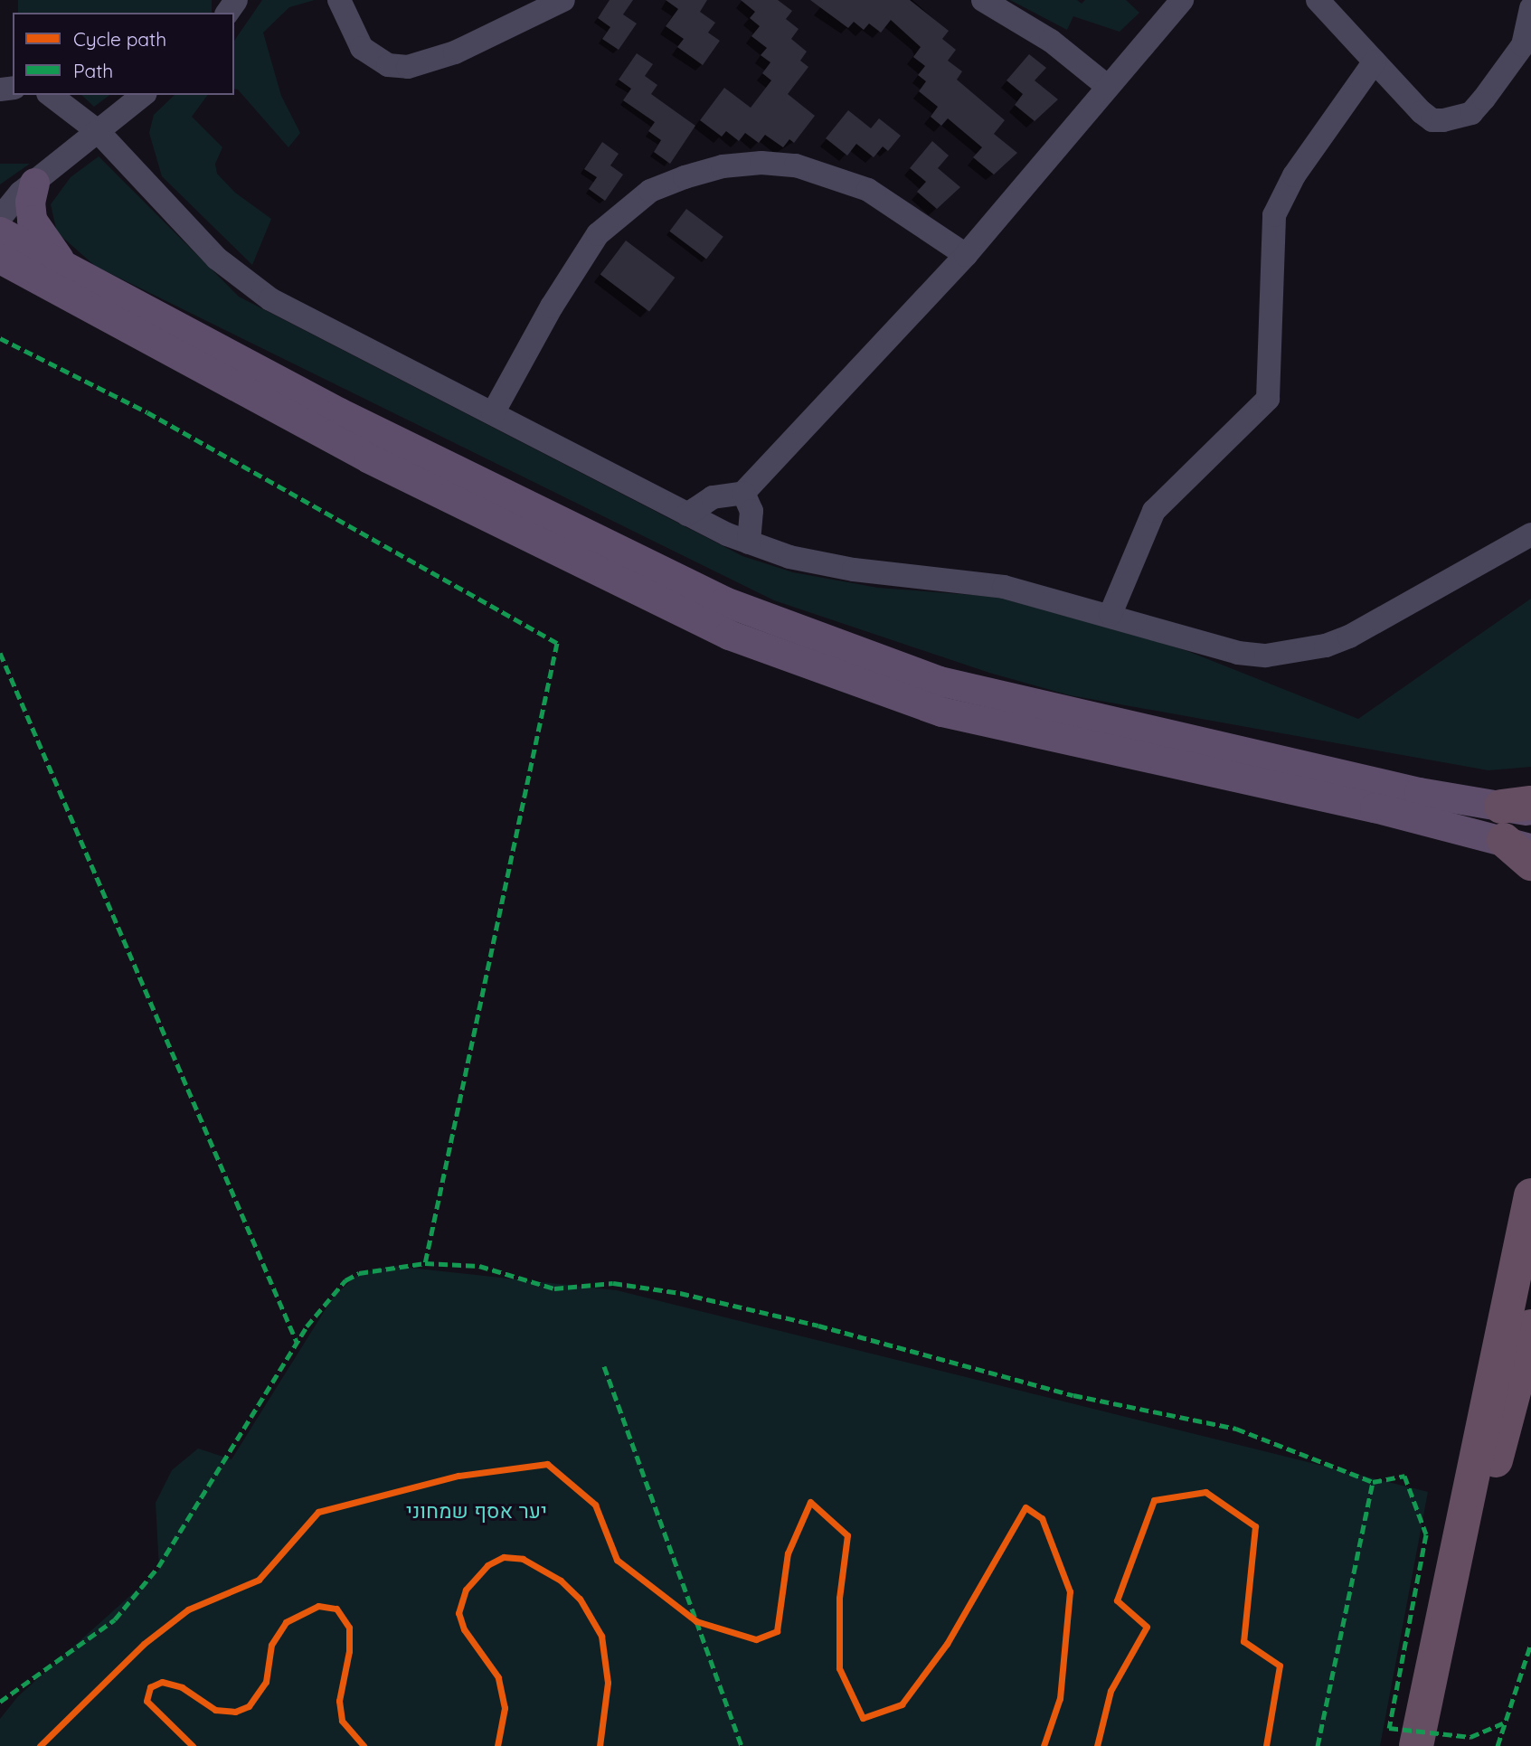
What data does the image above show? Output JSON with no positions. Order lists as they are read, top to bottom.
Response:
{
  "parks": ["יער אסף שמחוני"],
  "legend": ["Cycle path", "Path"]
}
